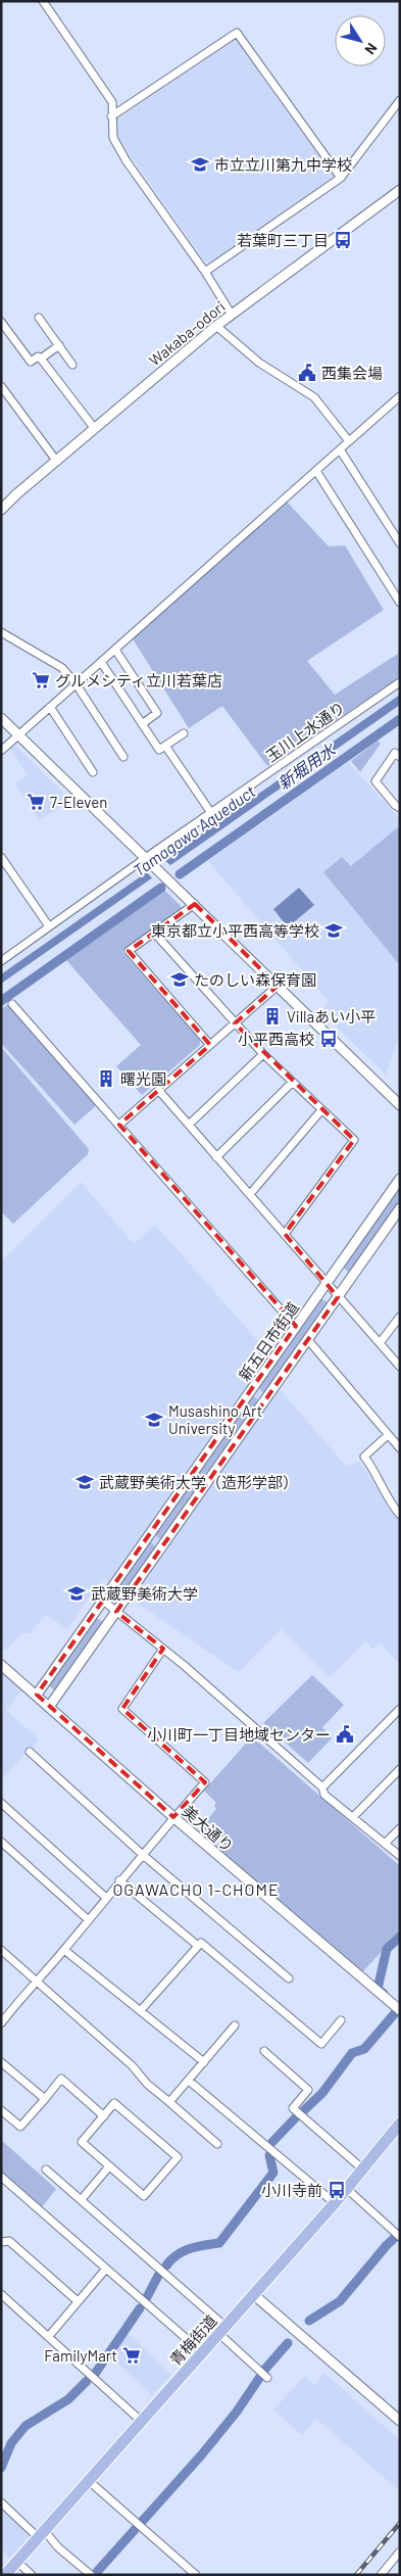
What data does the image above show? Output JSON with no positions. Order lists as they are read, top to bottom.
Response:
{
  "streets": {
    "main road": ["青梅街道"],
    "street": [
      "Wakaba-odori",
      "玉川上水通り",
      "新五日市街道",
      "美大通り"
    ]
  },
  "crossings": [
    ["新五日市街道", "美大通り"]
  ],
  "districts": ["OGAWACHO 1-CHOME"],
  "water": ["新堀用水", "Tamagawa Aqueduct"],
  "places": {
    "school or university": [
      "市立立川第九中学校",
      "東京都立小平西高等学校",
      "たのしい森保育園",
      "Musashino Art University",
      "武蔵野美術大学（造形学部）",
      "武蔵野美術大学"
    ],
    "bus stop": ["若葉町三丁目", "小平西高校", "小川寺前"],
    "public building": ["西集会場", "小川町一丁目地域センター"],
    "supermarket": ["グルメシティ立川若葉店", "7-Eleven", "FamilyMart"],
    "building": ["Villaあい小平", "曙光園"]
  },
  "north": "bottom right"
}
